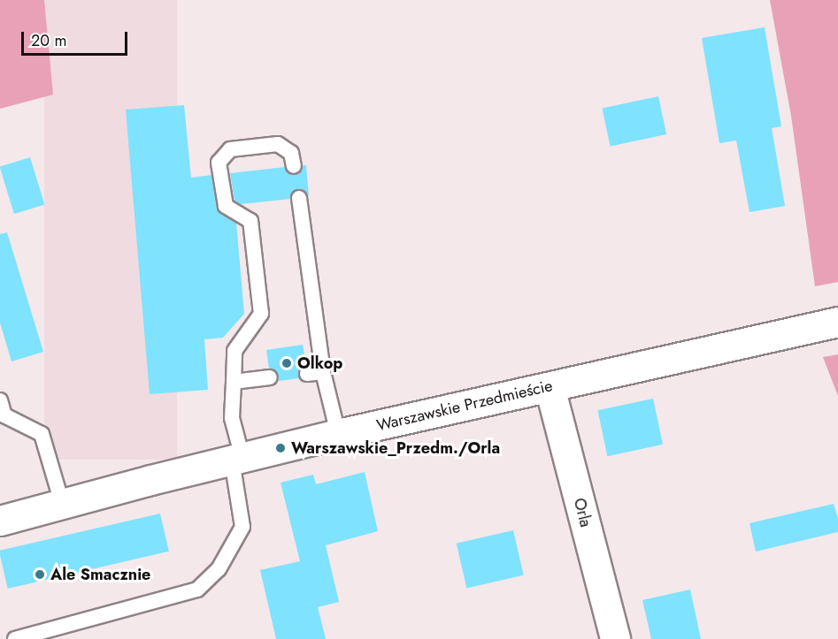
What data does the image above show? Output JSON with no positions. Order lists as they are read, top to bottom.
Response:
{
  "streets": {
    "street": ["Warszawskie Przedmieście", "Orla"]
  },
  "crossings": [
    ["Warszawskie Przedmieście", "Orla"]
  ],
  "places": ["Olkop", "Warszawskie_Przedm./Orla", "Ale Smacznie"],
  "scale_bar": "20 m"
}
